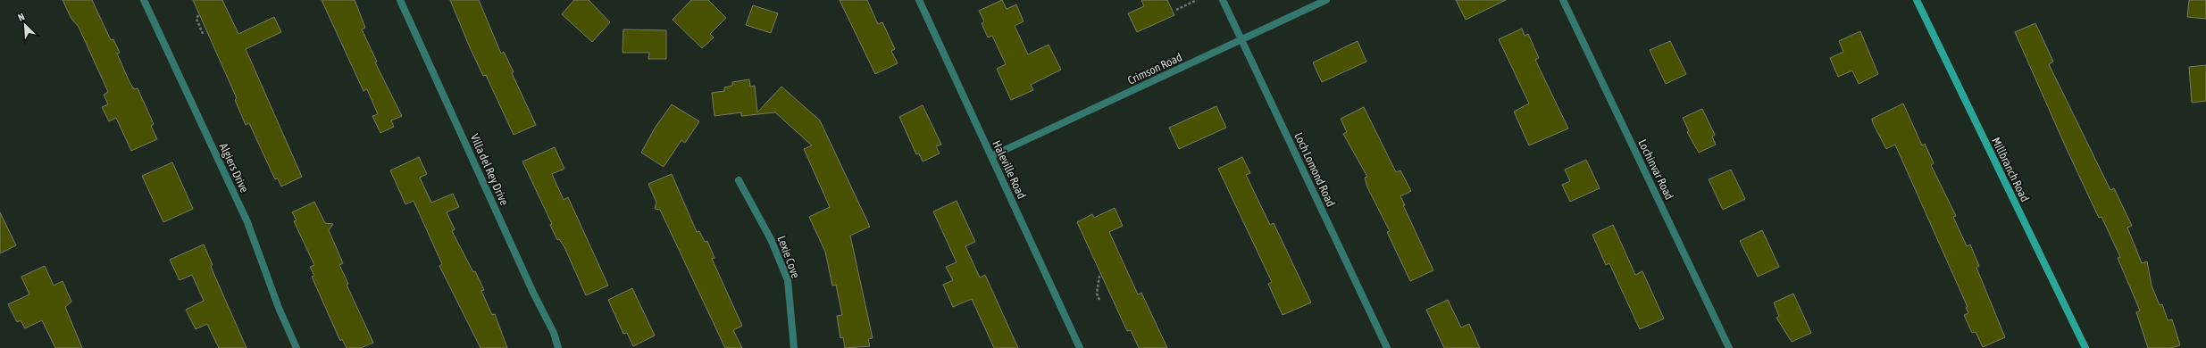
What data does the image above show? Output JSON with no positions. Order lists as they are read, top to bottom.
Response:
{
  "streets": {
    "main road": ["Millbranch Road"],
    "street": [
      "Crimson Road",
      "Algiers Drive",
      "Villa del Rey Drive",
      "Haleville Road",
      "Loch Lomond Road",
      "Lochinvar Road",
      "Lexie Cove"
    ]
  },
  "crossings": [
    ["Crimson Road", "Haleville Road"],
    ["Crimson Road", "Loch Lomond Road"]
  ],
  "north": "top left"
}
